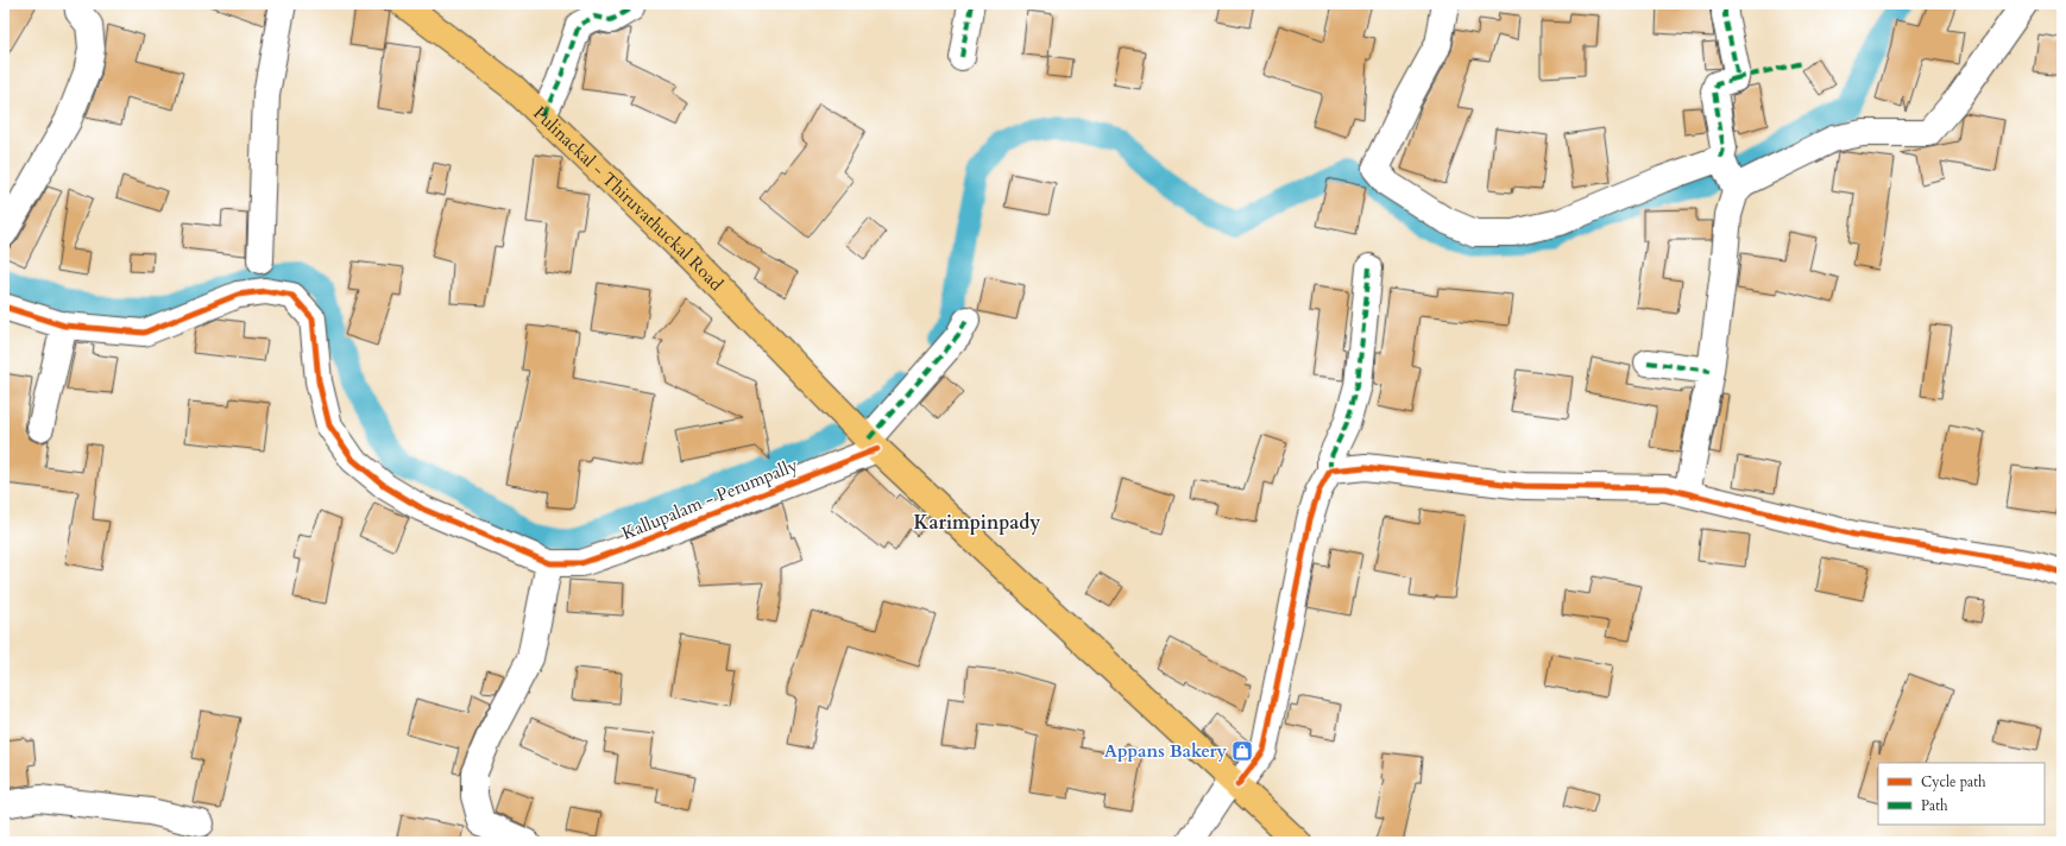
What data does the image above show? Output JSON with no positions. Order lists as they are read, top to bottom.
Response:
{
  "streets": {
    "main road": ["Pulinackal - Thiruvathuckal Road"],
    "street": ["Kallupalam - Perumpally"]
  },
  "crossings": [
    ["Pulinackal - Thiruvathuckal Road", "Kallupalam - Perumpally"]
  ],
  "districts": ["Karimpinpady"],
  "places": {
    "shop": ["Appans Bakery"]
  },
  "legend": ["Cycle path", "Path"]
}
